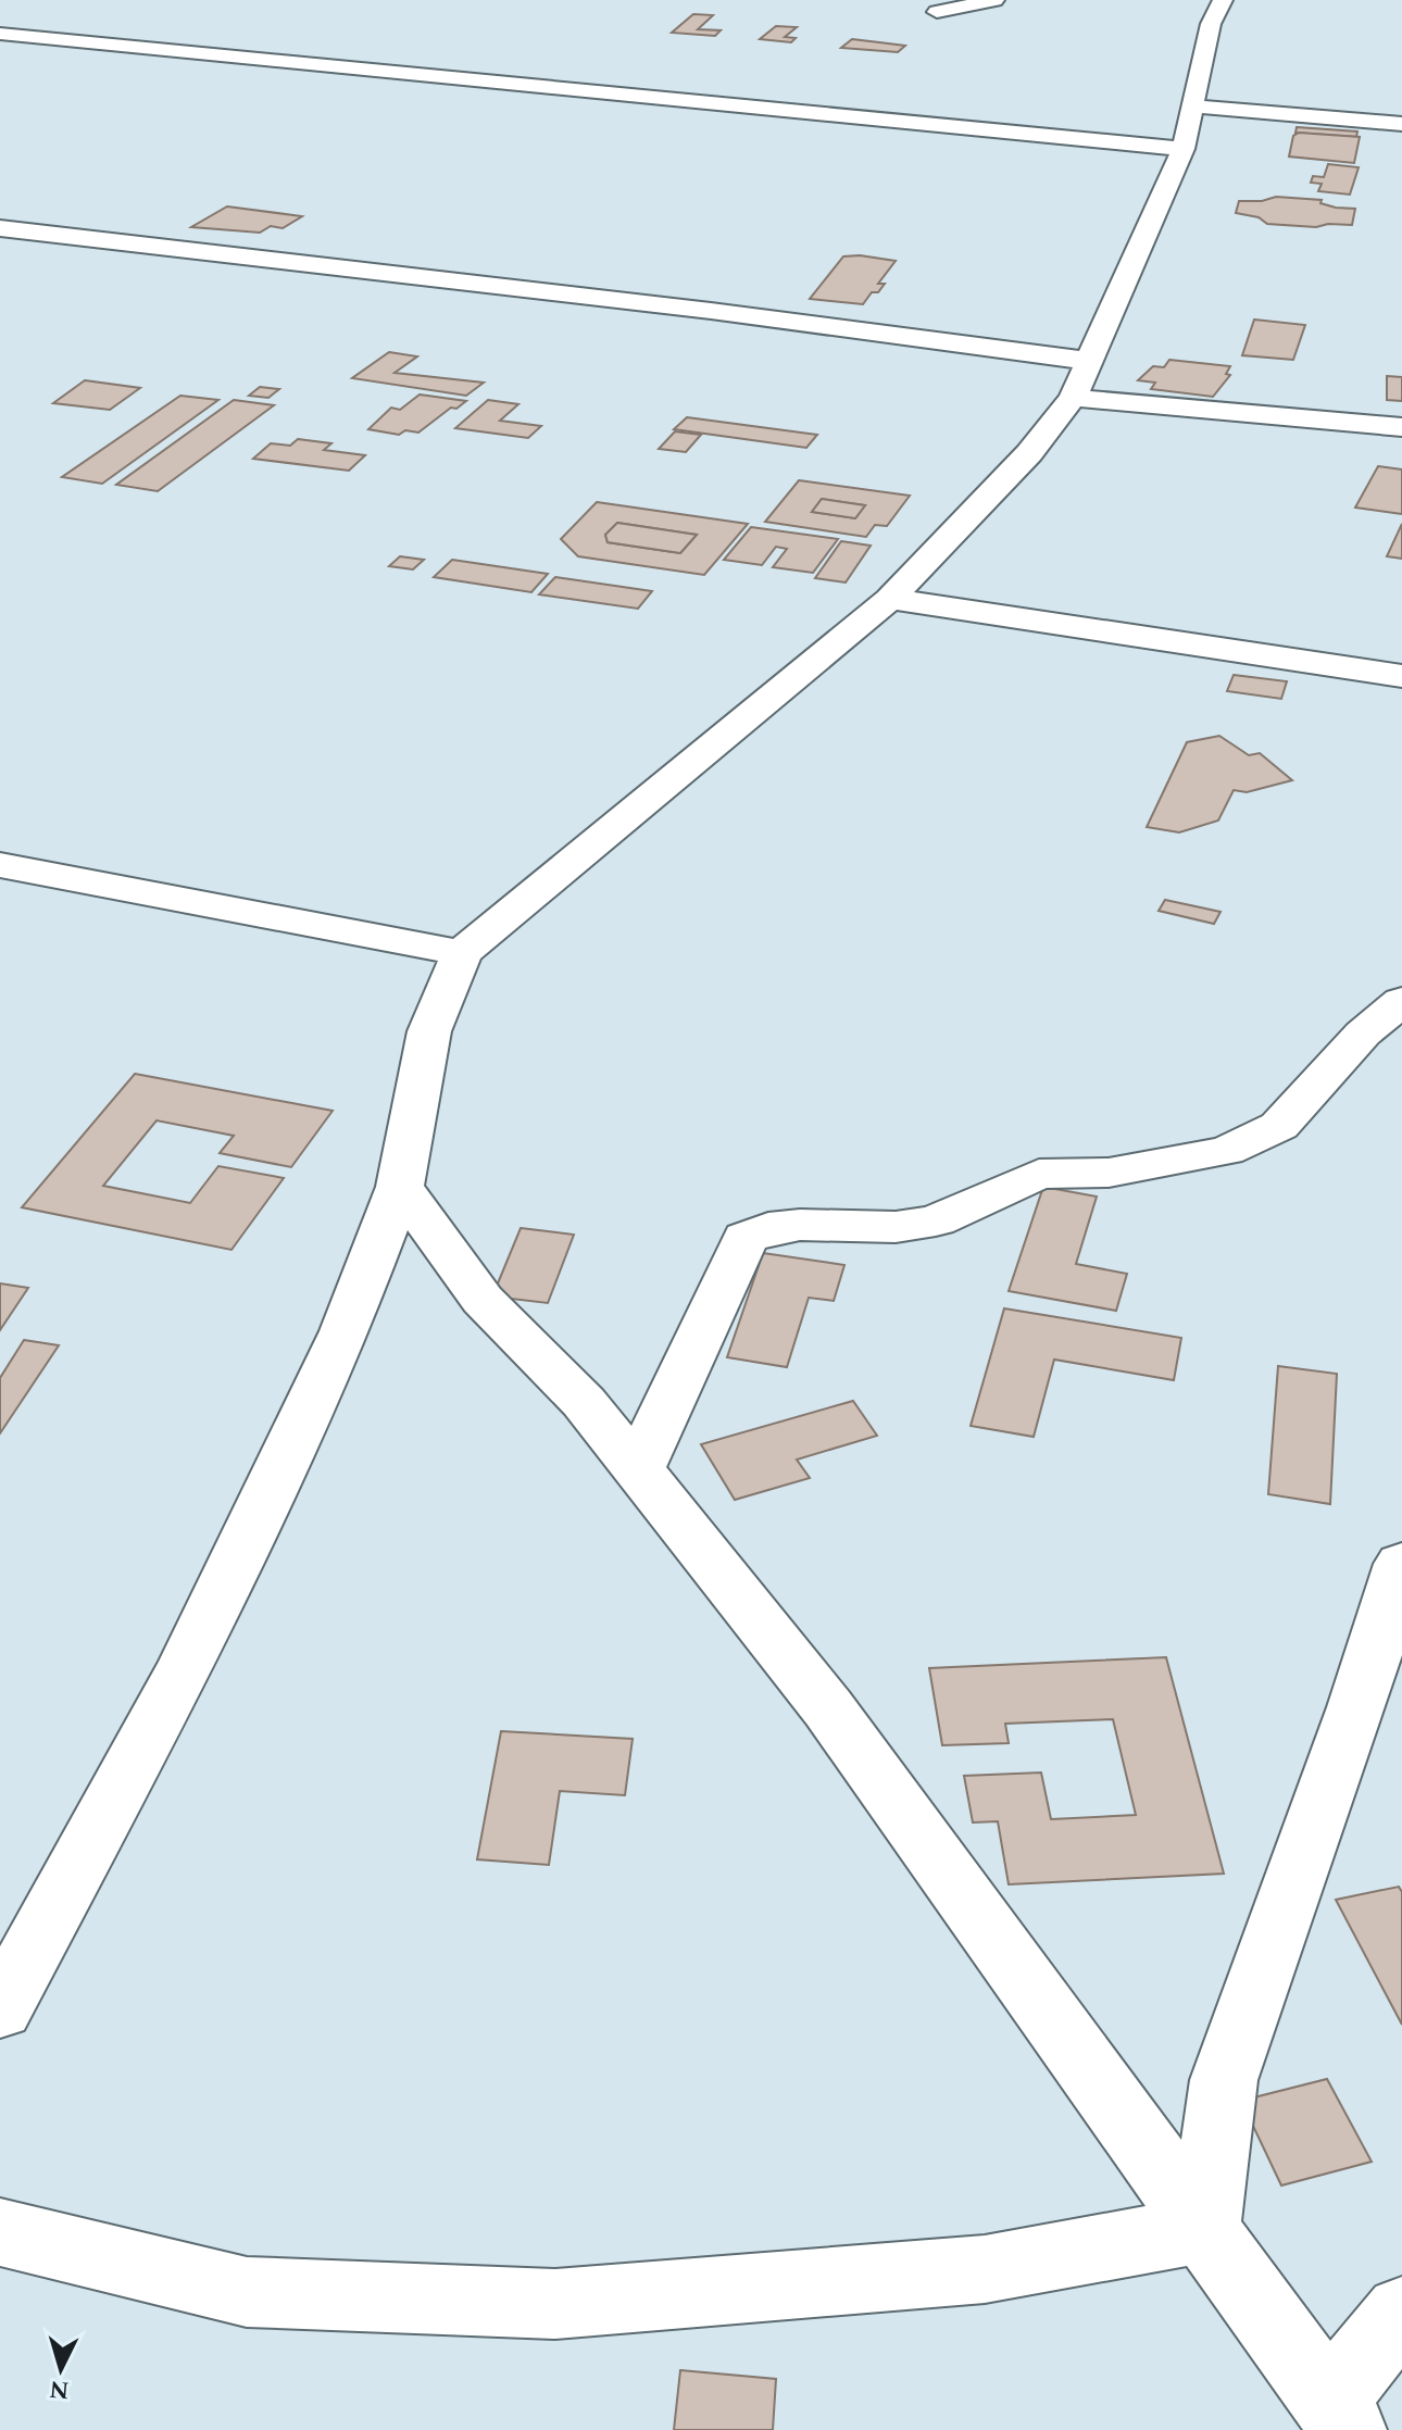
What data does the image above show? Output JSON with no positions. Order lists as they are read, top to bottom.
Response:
{
  "north": "bottom"
}
